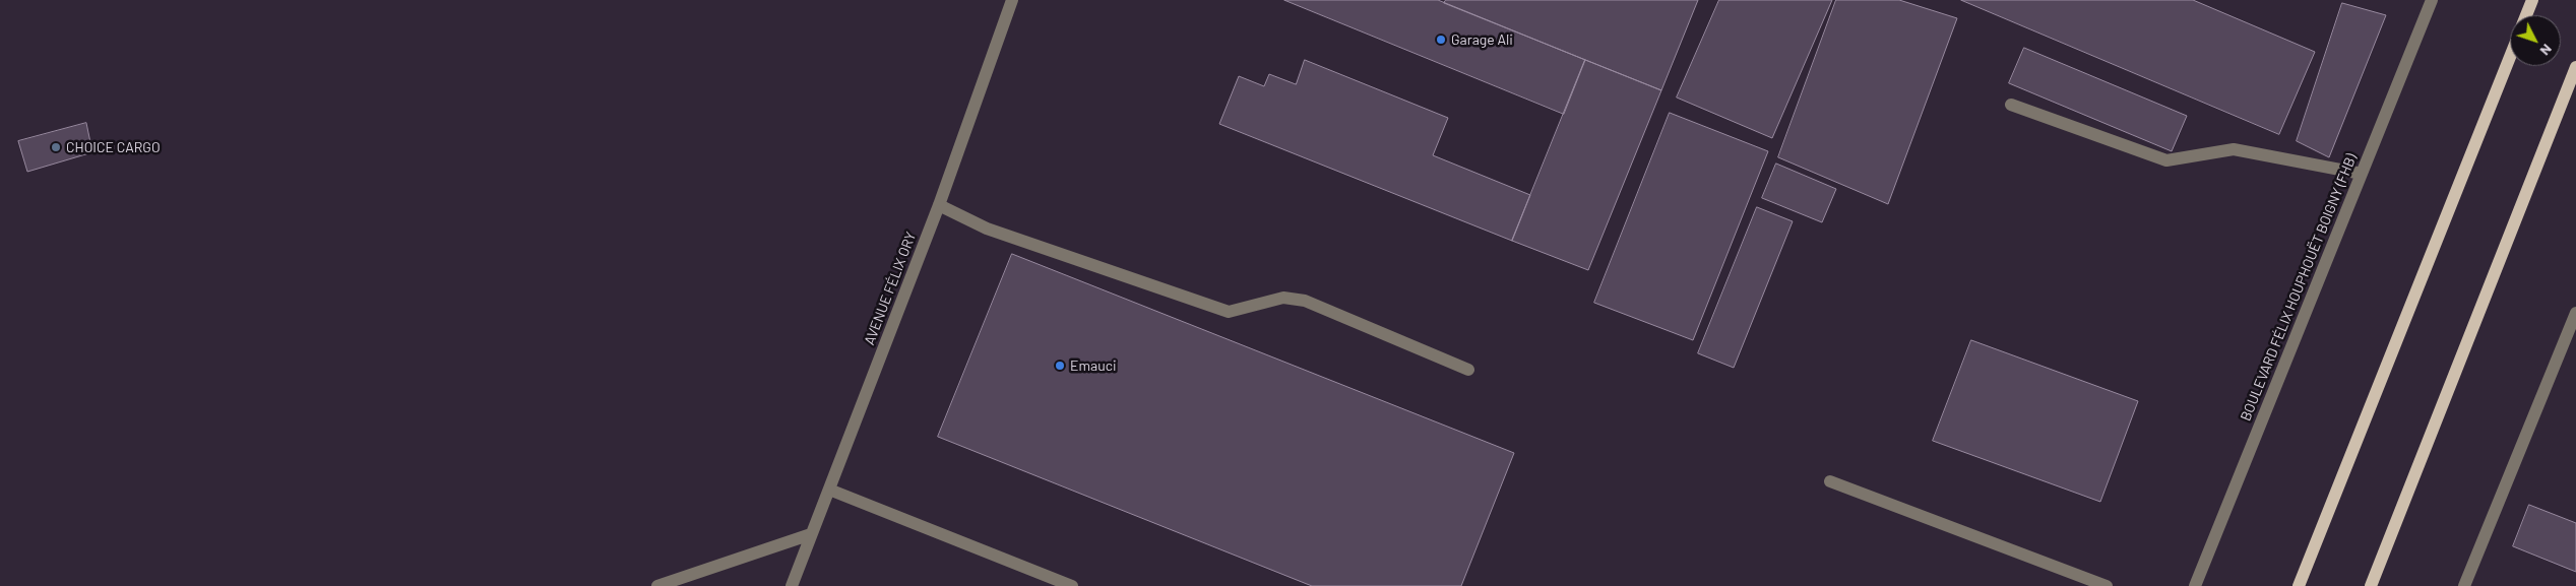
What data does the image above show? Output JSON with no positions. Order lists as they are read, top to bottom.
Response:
{
  "streets": {
    "street": ["BOULEVARD FÉLIX HOUPHOUËT BOIGNY (FHB)", "AVENUE FÉLIX ORY"]
  },
  "places": ["Garage Ali", "CHOICE CARGO", "Emauci"],
  "north": "bottom right"
}
